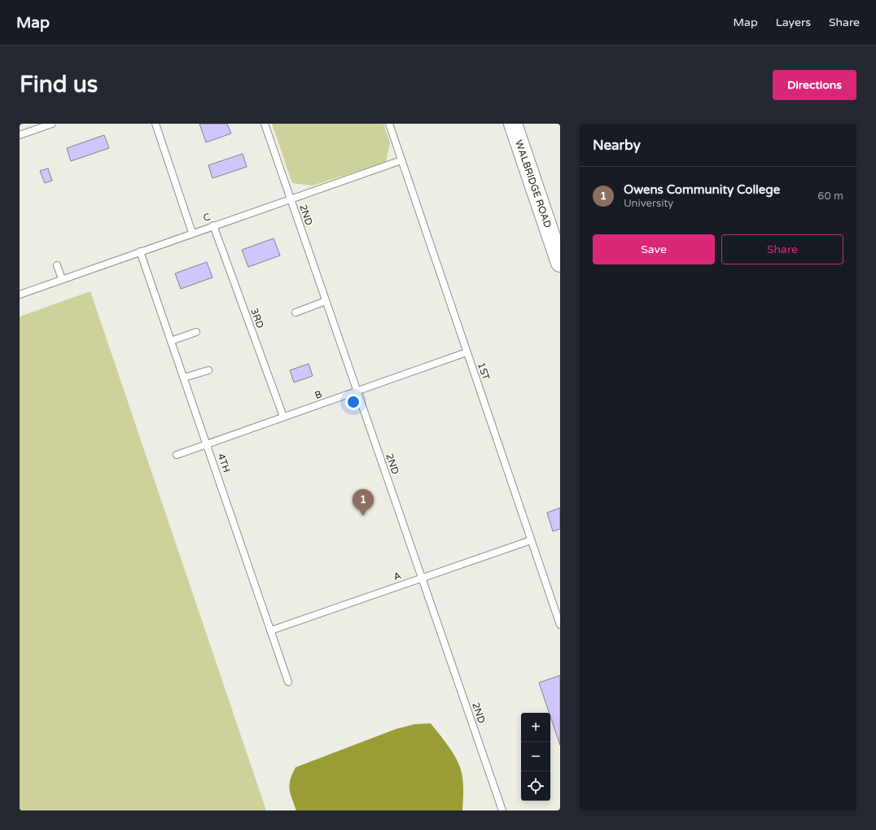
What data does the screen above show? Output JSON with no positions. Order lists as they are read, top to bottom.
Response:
{
  "streets": {
    "street": ["WALBRIDGE ROAD"],
    "lane": [
      "2ND",
      "C",
      "3RD",
      "1ST",
      "B",
      "4TH",
      "A"
    ]
  },
  "crossings": [
    ["2ND", "C"],
    ["2ND", "B"],
    ["2ND", "A"],
    ["C", "3RD"],
    ["C", "1ST"],
    ["C", "4TH"],
    ["3RD", "B"],
    ["1ST", "B"],
    ["1ST", "A"],
    ["B", "4TH"],
    ["4TH", "A"]
  ],
  "page": {
    "header": "Map",
    "nav": ["Map", "Layers", "Share"],
    "buttons": [
      "Directions",
      ["Save", "Share"]
    ],
    "title": "Find us",
    "heading": "Nearby",
    "list": [
      {
        "mark": "1",
        "name": "Owens Community College",
        "note": "University",
        "value": "60 m"
      }
    ],
    "pins": "1",
    "map_buttons": ["+", "−"]
  }
}
